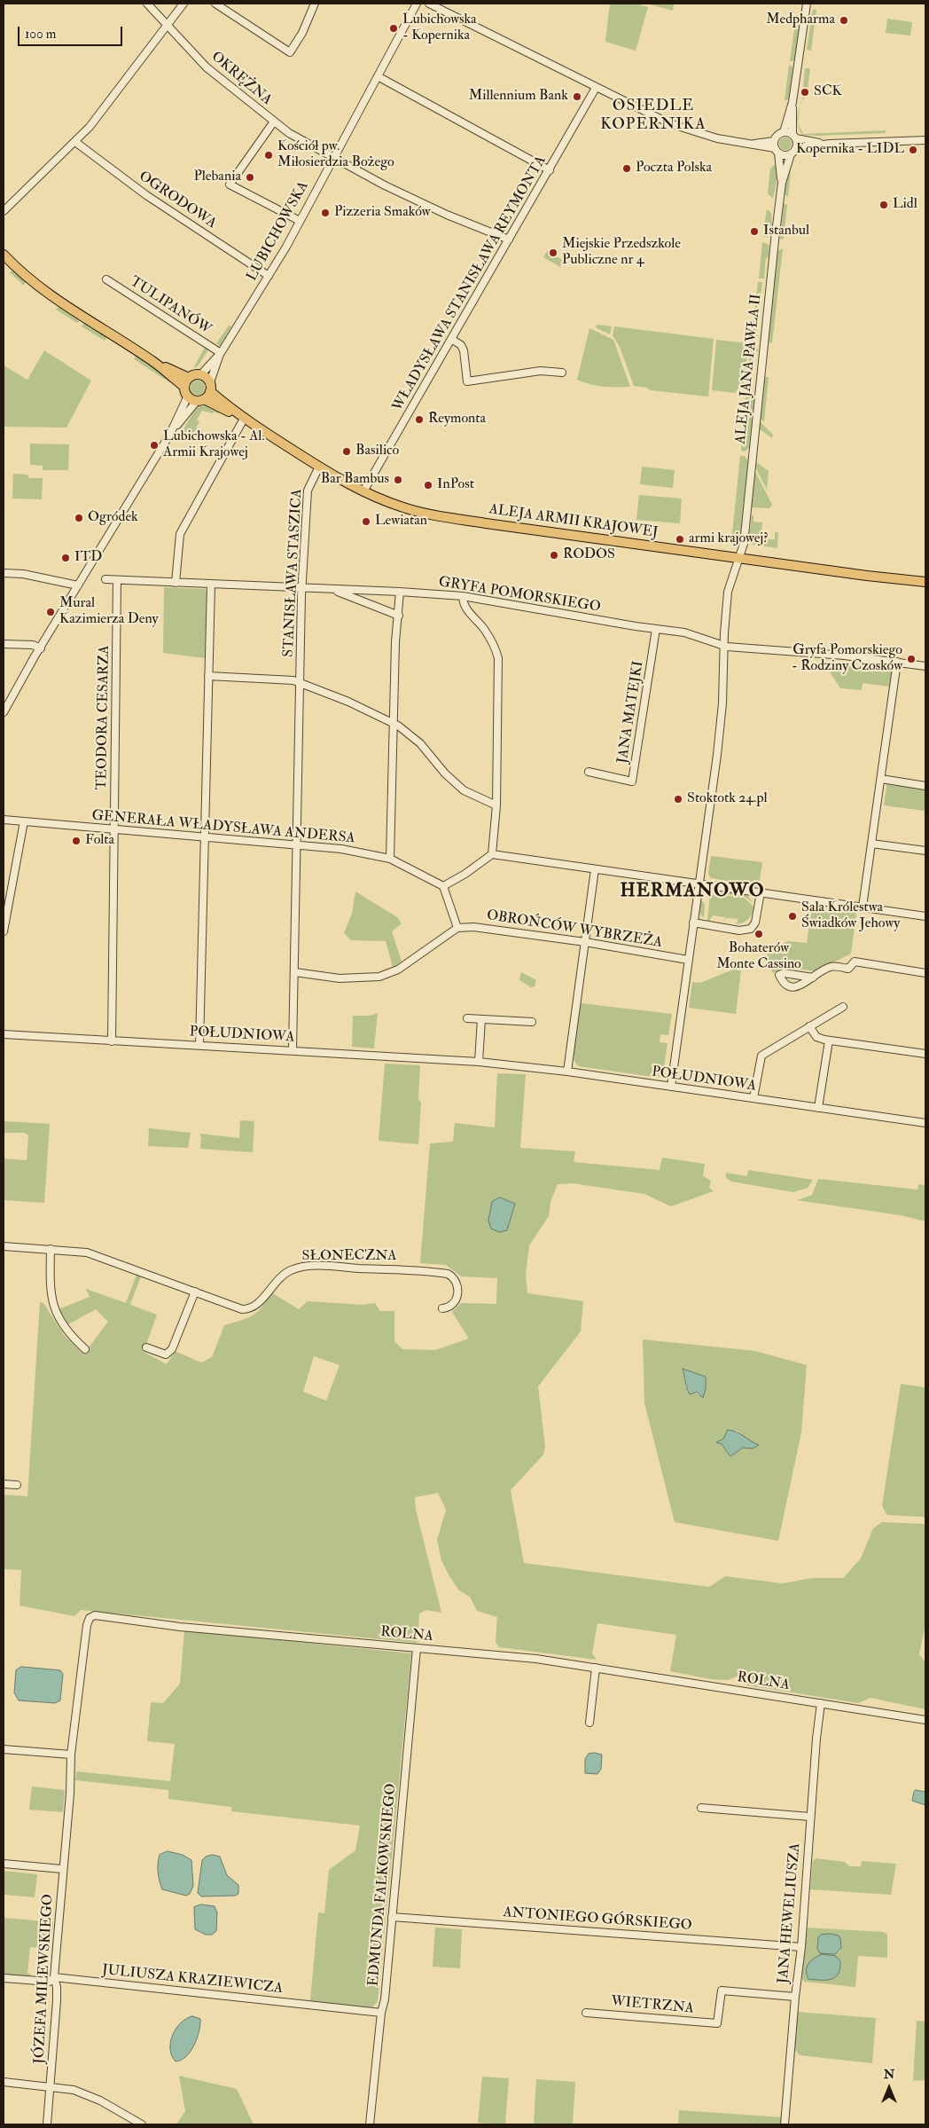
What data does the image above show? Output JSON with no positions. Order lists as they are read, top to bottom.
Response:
{
  "streets": {
    "main road": ["ALEJA ARMII KRAJOWEJ"],
    "street": [
      "OKRĘŻNA",
      "OGRODOWA",
      "LUBICHOWSKA",
      "WŁADYSŁAWA STANISŁAWA REYMONTA",
      "TULIPANÓW",
      "ALEJA JANA PAWŁA II",
      "STANISŁAWA STASZICA",
      "GRYFA POMORSKIEGO",
      "JANA MATEJKI",
      "TEODORA CESARZA",
      "GENERAŁA WŁADYSŁAWA ANDERSA",
      "OBROŃCÓW WYBRZEŻA",
      "POŁUDNIOWA",
      "SŁONECZNA",
      "ROLNA",
      "EDMUNDA FALKOWSKIEGO",
      "JANA HEWELIUSZA",
      "ANTONIEGO GÓRSKIEGO",
      "JÓZEFA MILEWSKIEGO",
      "JULIUSZA KRAZIEWICZA",
      "WIETRZNA"
    ]
  },
  "crossings": [
    ["OKRĘŻNA", "LUBICHOWSKA"],
    ["OKRĘŻNA", "WŁADYSŁAWA STANISŁAWA REYMONTA"],
    ["OGRODOWA", "LUBICHOWSKA"],
    ["LUBICHOWSKA", "TULIPANÓW"],
    ["LUBICHOWSKA", "ALEJA ARMII KRAJOWEJ"],
    ["WŁADYSŁAWA STANISŁAWA REYMONTA", "ALEJA ARMII KRAJOWEJ"],
    ["ALEJA JANA PAWŁA II", "ALEJA ARMII KRAJOWEJ"],
    ["ALEJA ARMII KRAJOWEJ", "STANISŁAWA STASZICA"],
    ["STANISŁAWA STASZICA", "GRYFA POMORSKIEGO"],
    ["STANISŁAWA STASZICA", "GENERAŁA WŁADYSŁAWA ANDERSA"],
    ["STANISŁAWA STASZICA", "POŁUDNIOWA"],
    ["GRYFA POMORSKIEGO", "JANA MATEJKI"],
    ["GRYFA POMORSKIEGO", "TEODORA CESARZA"],
    ["TEODORA CESARZA", "GENERAŁA WŁADYSŁAWA ANDERSA"],
    ["TEODORA CESARZA", "POŁUDNIOWA"],
    ["ROLNA", "EDMUNDA FALKOWSKIEGO"],
    ["ROLNA", "JANA HEWELIUSZA"],
    ["ROLNA", "JÓZEFA MILEWSKIEGO"],
    ["EDMUNDA FALKOWSKIEGO", "ANTONIEGO GÓRSKIEGO"],
    ["EDMUNDA FALKOWSKIEGO", "JULIUSZA KRAZIEWICZA"],
    ["JANA HEWELIUSZA", "ANTONIEGO GÓRSKIEGO"],
    ["JANA HEWELIUSZA", "WIETRZNA"],
    ["JÓZEFA MILEWSKIEGO", "JULIUSZA KRAZIEWICZA"]
  ],
  "districts": ["OSIEDLE KOPERNIKA", "HERMANOWO"],
  "places": [
    "Medpharma",
    "Lubichowska - Kopernika",
    "SCK",
    "Millennium Bank",
    "Kopernika - LIDL",
    "Kościół pw. Miłosierdzia Bożego",
    "Poczta Polska",
    "Plebania",
    "Lidl",
    "Pizzeria Smaków",
    "Istanbul",
    "Miejskie Przedszkole Publiczne nr 4",
    "Reymonta",
    "Lubichowska - Al. Armii Krajowej",
    "Basilico",
    "Bar Bambus",
    "InPost",
    "Ogródek",
    "Lewiatan",
    "armi krajowej?",
    "RODOS",
    "ITD",
    "Mural Kazimierza Deny",
    "Gryfa Pomorskiego - Rodziny Czosków",
    "Stoktotk 24.pl",
    "Folta",
    "Sala Królestwa Świadków Jehowy",
    "Bohaterów Monte Cassino"
  ],
  "scale_bar": "100 m",
  "north": "top"
}
